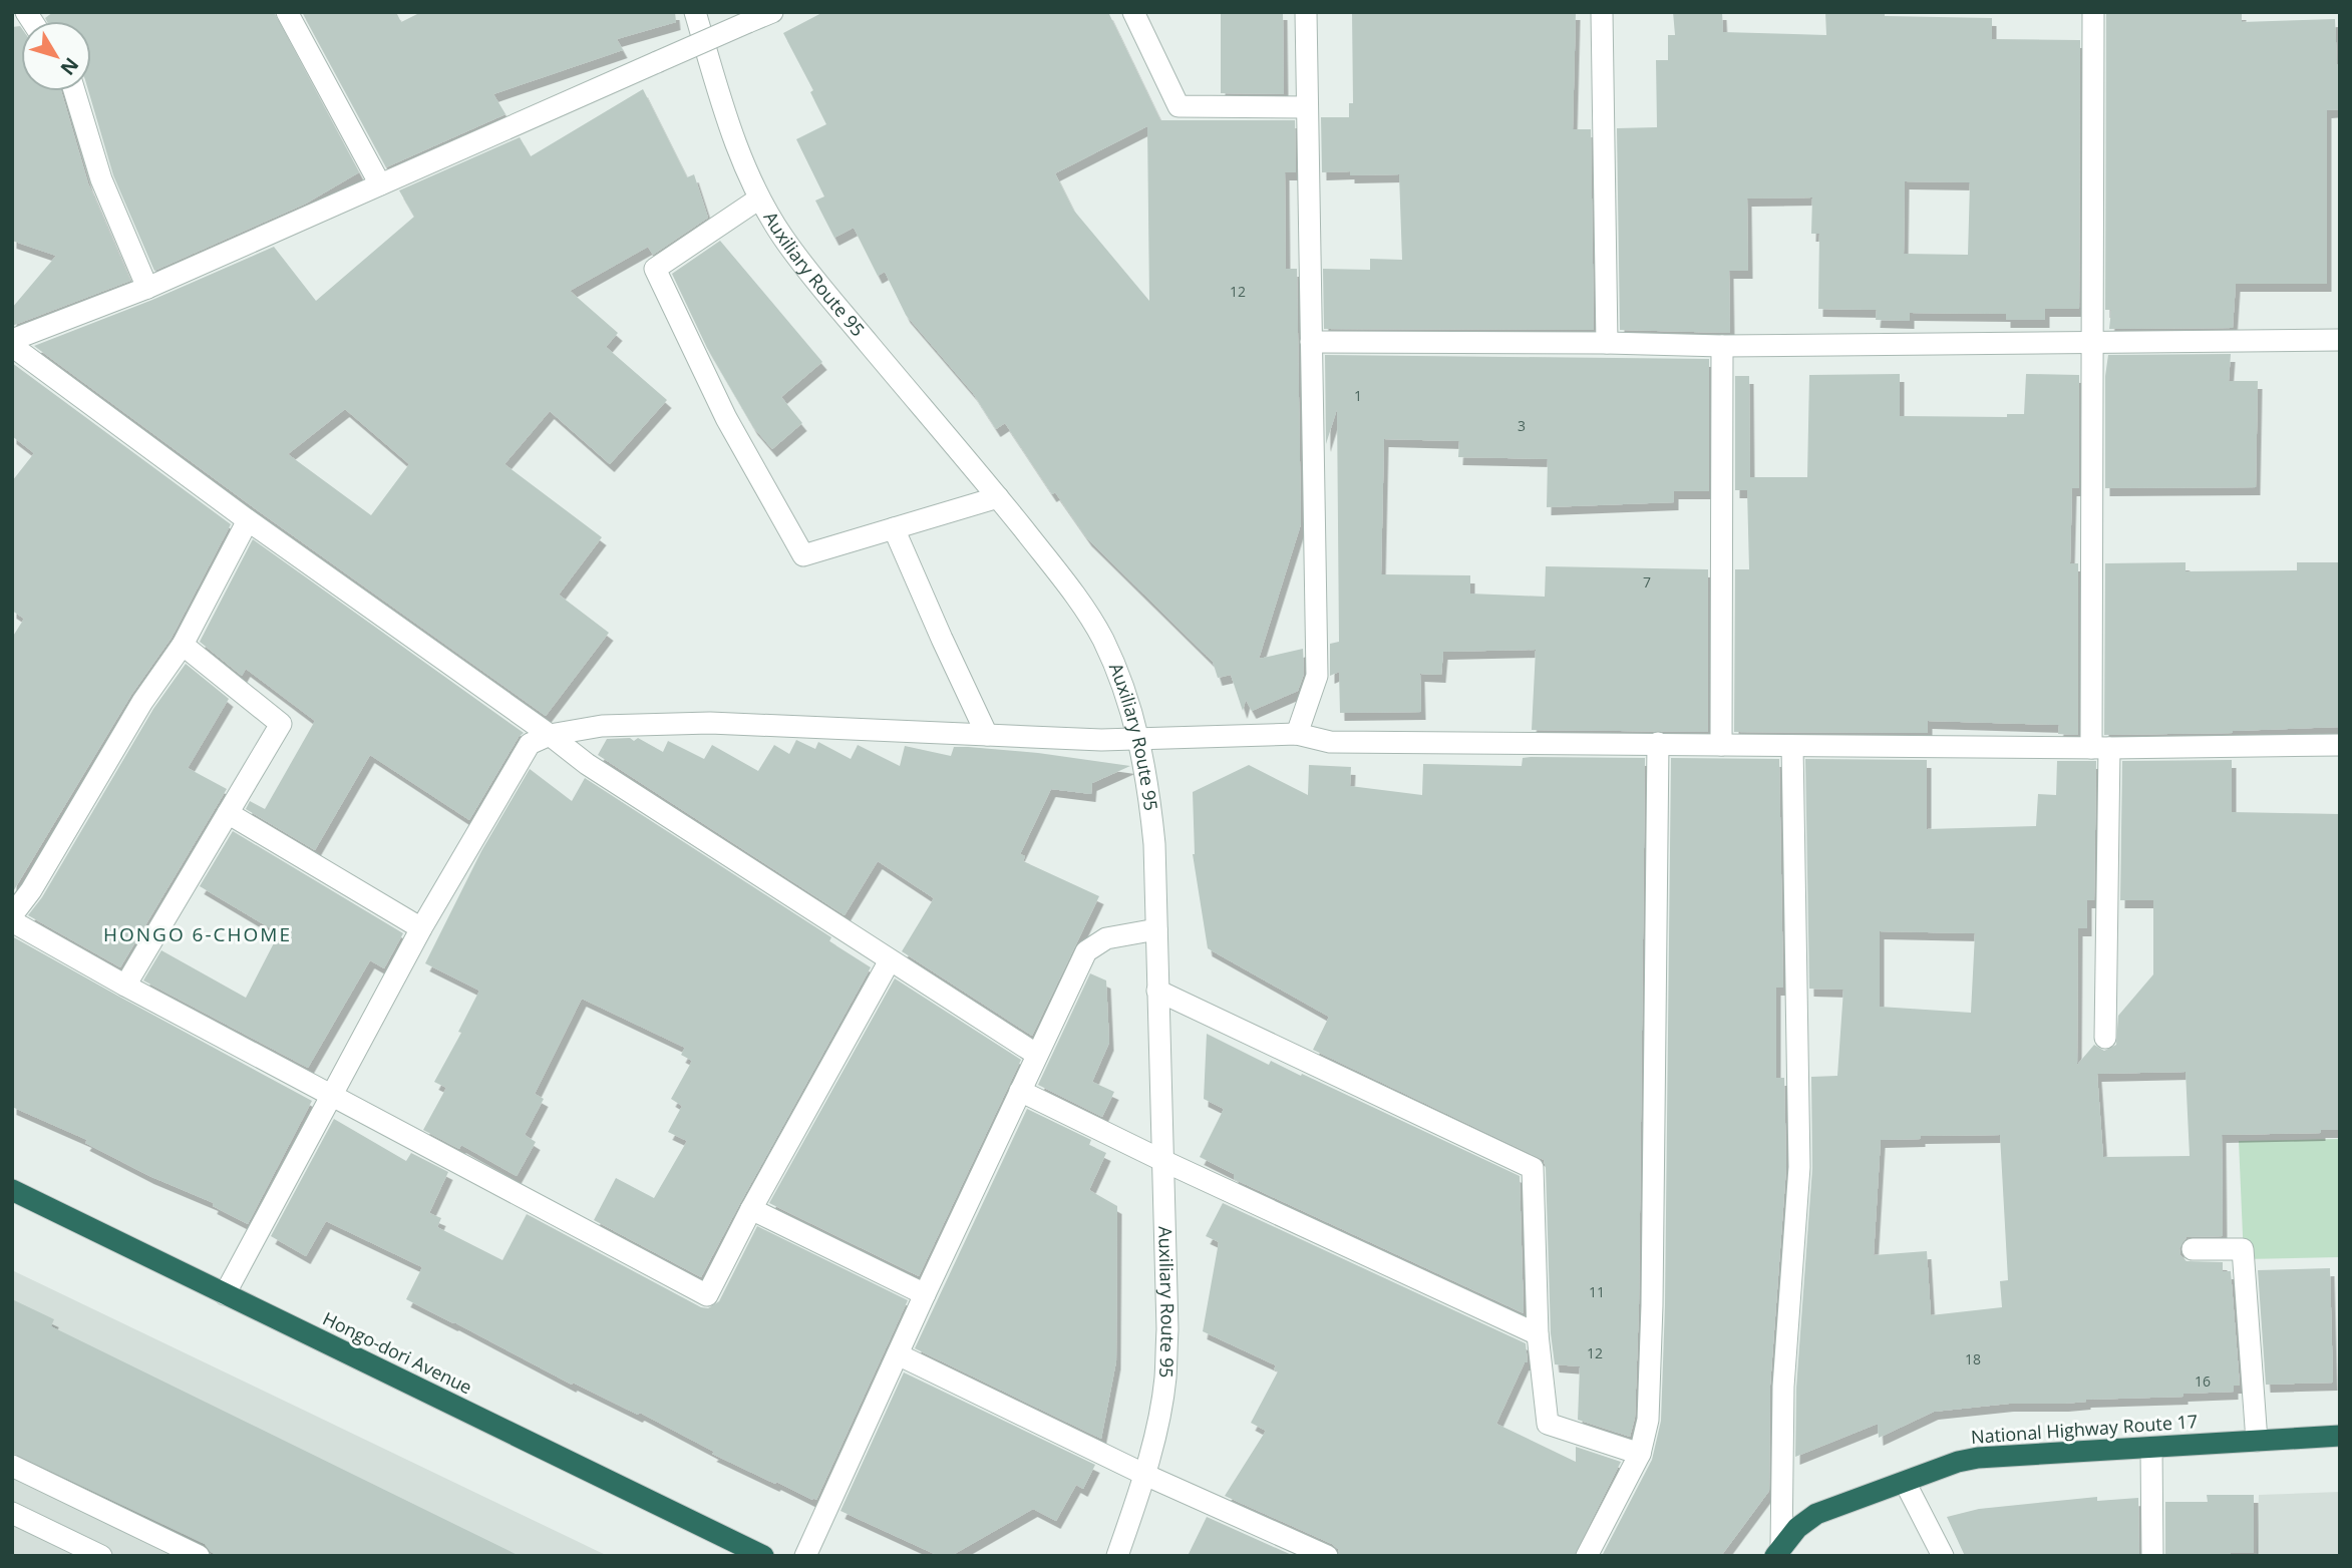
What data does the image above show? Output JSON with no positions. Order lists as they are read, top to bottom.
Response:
{
  "streets": {
    "highway": ["Hongo-dori Avenue", "National Highway Route 17"],
    "street": ["Auxiliary Route 95"]
  },
  "districts": ["HONGO 6-CHOME"],
  "house_numbers": [
    "12",
    "1",
    "3",
    "7",
    "11",
    "12",
    "18",
    "16"
  ],
  "north": "bottom right"
}
